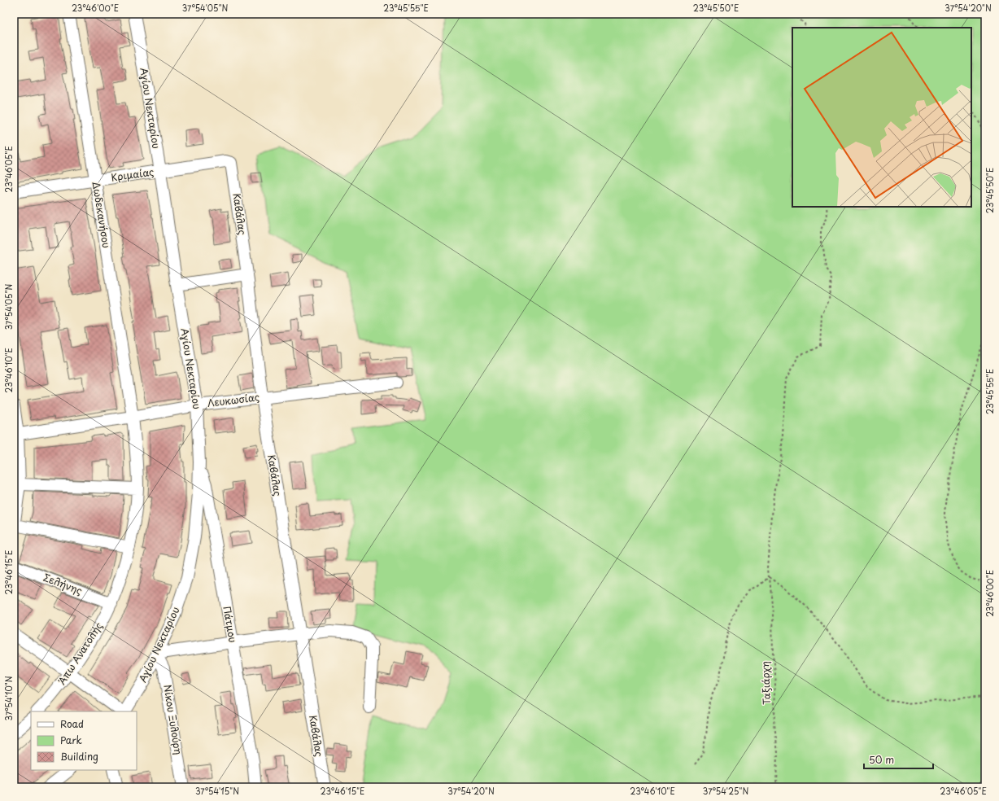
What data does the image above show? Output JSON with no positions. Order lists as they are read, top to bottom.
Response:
{
  "streets": {
    "street": [
      "Αγίου Νεκταρίου",
      "Κριμαίας",
      "Καβάλας",
      "Δωδεκανήσου",
      "Λευκωσίας",
      "Σελήνης",
      "Πάτμου",
      "Άπω Ανατολής",
      "Νίκου Ξυλούρη"
    ],
    "path": ["Ταξιάρχη"]
  },
  "crossings": [
    ["Αγίου Νεκταρίου", "Κριμαίας"],
    ["Αγίου Νεκταρίου", "Λευκωσίας"],
    ["Αγίου Νεκταρίου", "Πάτμου"],
    ["Αγίου Νεκταρίου", "Νίκου Ξυλούρη"],
    ["Κριμαίας", "Καβάλας"],
    ["Κριμαίας", "Δωδεκανήσου"],
    ["Καβάλας", "Λευκωσίας"],
    ["Δωδεκανήσου", "Λευκωσίας"],
    ["Δωδεκανήσου", "Άπω Ανατολής"],
    ["Λευκωσίας", "Άπω Ανατολής"],
    ["Σελήνης", "Άπω Ανατολής"]
  ],
  "legend": ["Road", "Park", "Building"],
  "scale_bar": "50 m",
  "coordinates": [
    "23°46'00\"E",
    "37°54'05\"N",
    "23°45'55\"E",
    "23°45'50\"E",
    "37°54'20\"N",
    "23°46'05\"E",
    "23°46'10\"E",
    "23°46'15\"E",
    "37°54'10\"N",
    "37°54'15\"N",
    "37°54'25\"N"
  ]
}
